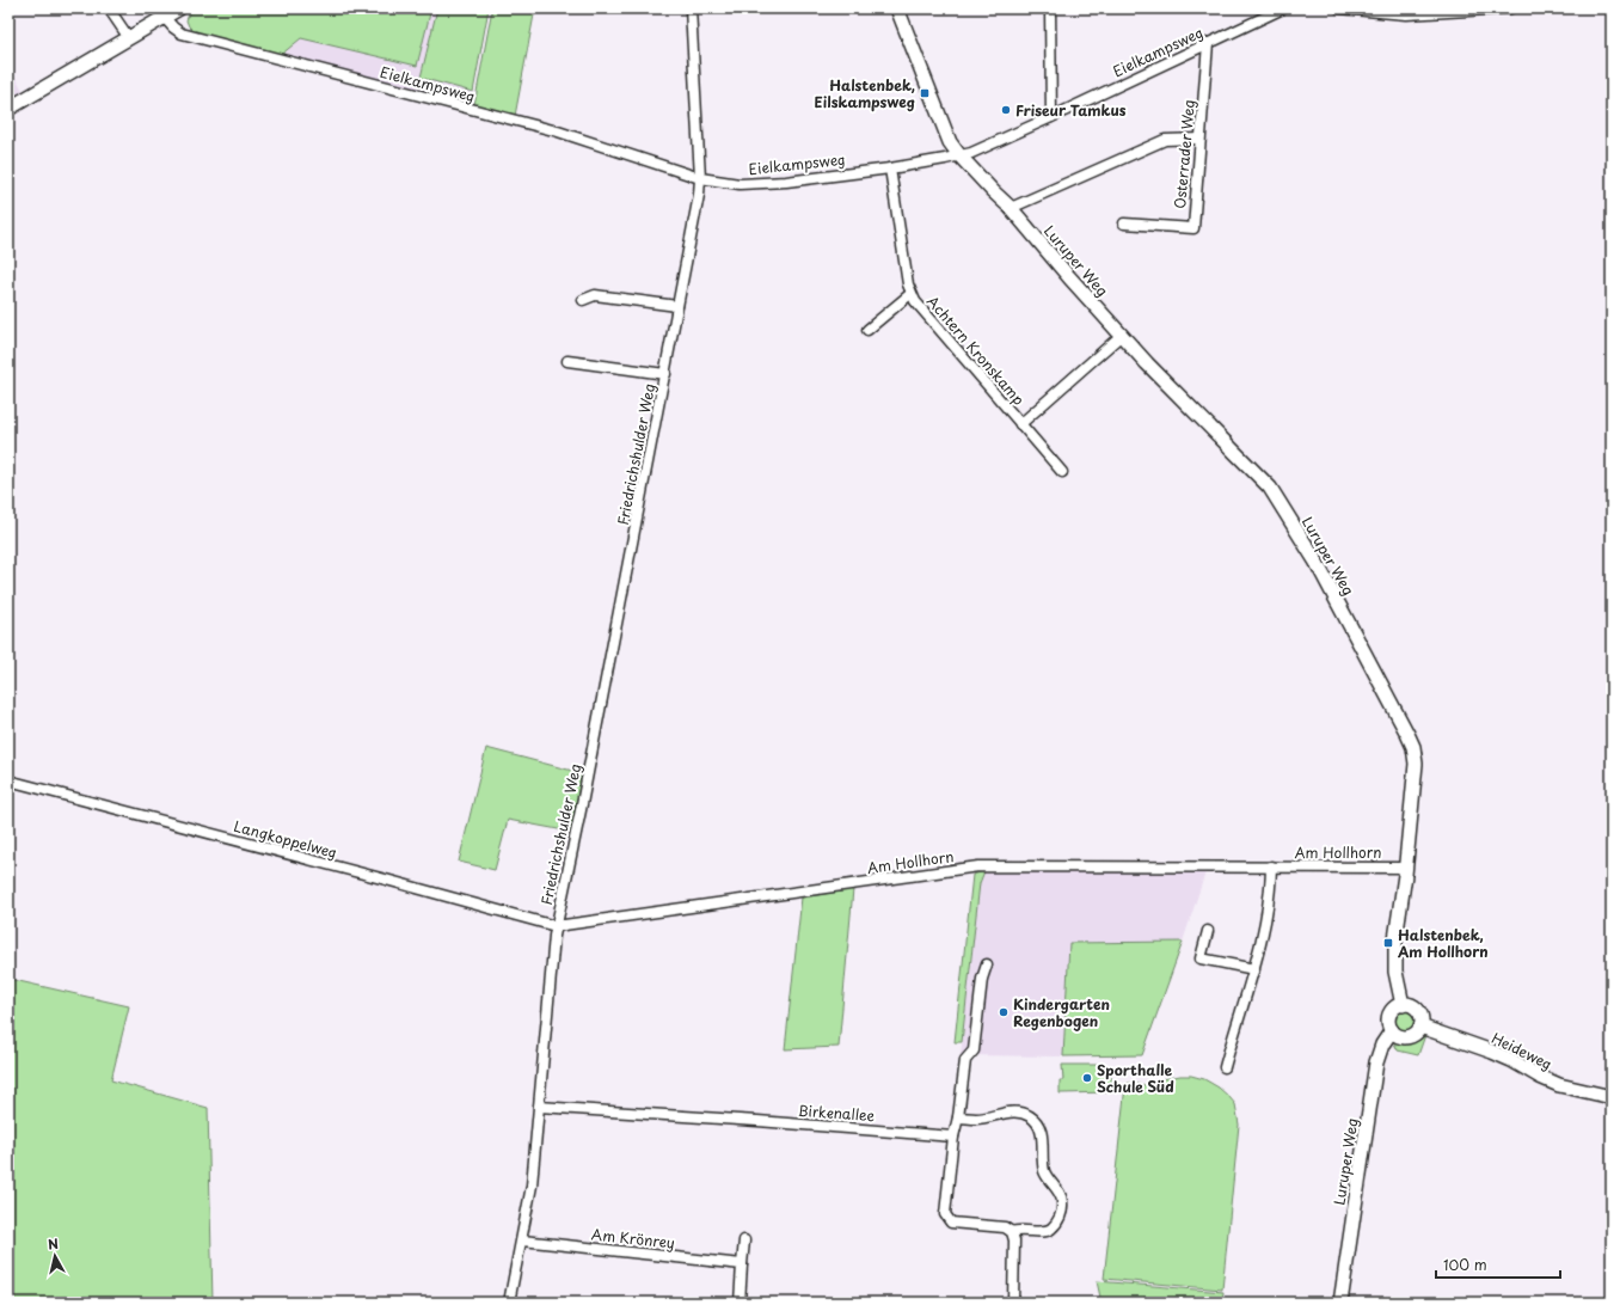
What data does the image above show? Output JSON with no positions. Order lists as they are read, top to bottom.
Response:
{
  "streets": {
    "street": [
      "Eielkampsweg",
      "Osterrader Weg",
      "Luruper Weg",
      "Achtern Kronskamp",
      "Friedrichshulder Weg",
      "Langkoppelweg",
      "Am Hollhorn",
      "Heideweg",
      "Birkenallee",
      "Am Krönrey"
    ]
  },
  "crossings": [
    ["Eielkampsweg", "Osterrader Weg"],
    ["Eielkampsweg", "Luruper Weg"],
    ["Eielkampsweg", "Achtern Kronskamp"],
    ["Eielkampsweg", "Friedrichshulder Weg"],
    ["Luruper Weg", "Achtern Kronskamp"],
    ["Luruper Weg", "Am Hollhorn"],
    ["Luruper Weg", "Heideweg"],
    ["Friedrichshulder Weg", "Langkoppelweg"],
    ["Friedrichshulder Weg", "Am Hollhorn"],
    ["Friedrichshulder Weg", "Birkenallee"],
    ["Friedrichshulder Weg", "Am Krönrey"],
    ["Langkoppelweg", "Am Hollhorn"]
  ],
  "places": {
    "transit": ["Halstenbek, Eilskampsweg", "Halstenbek, Am Hollhorn"],
    "other": ["Friseur Tamkus", "Kindergarten Regenbogen", "Sporthalle Schule Süd"]
  },
  "scale_bar": "100 m",
  "north": "top"
}
